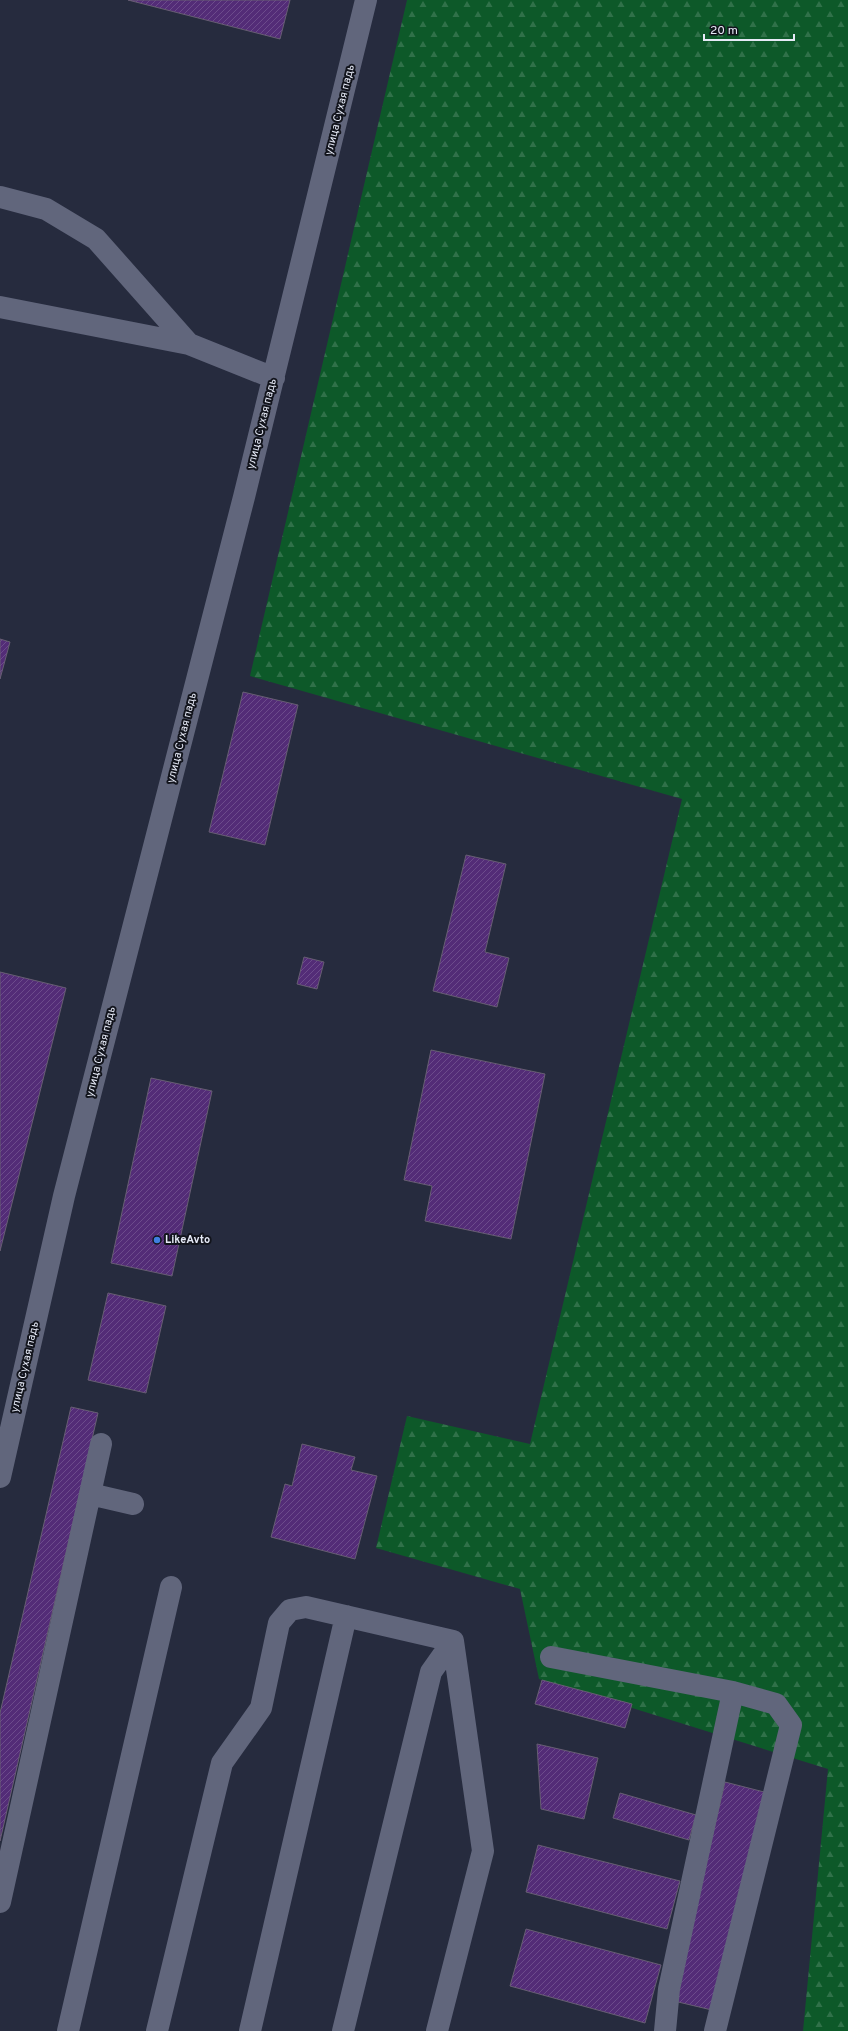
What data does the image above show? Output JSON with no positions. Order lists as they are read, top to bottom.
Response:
{
  "streets": {
    "street": ["улица Сухая падь"]
  },
  "places": ["LikeAvto"],
  "scale_bar": "20 m"
}
